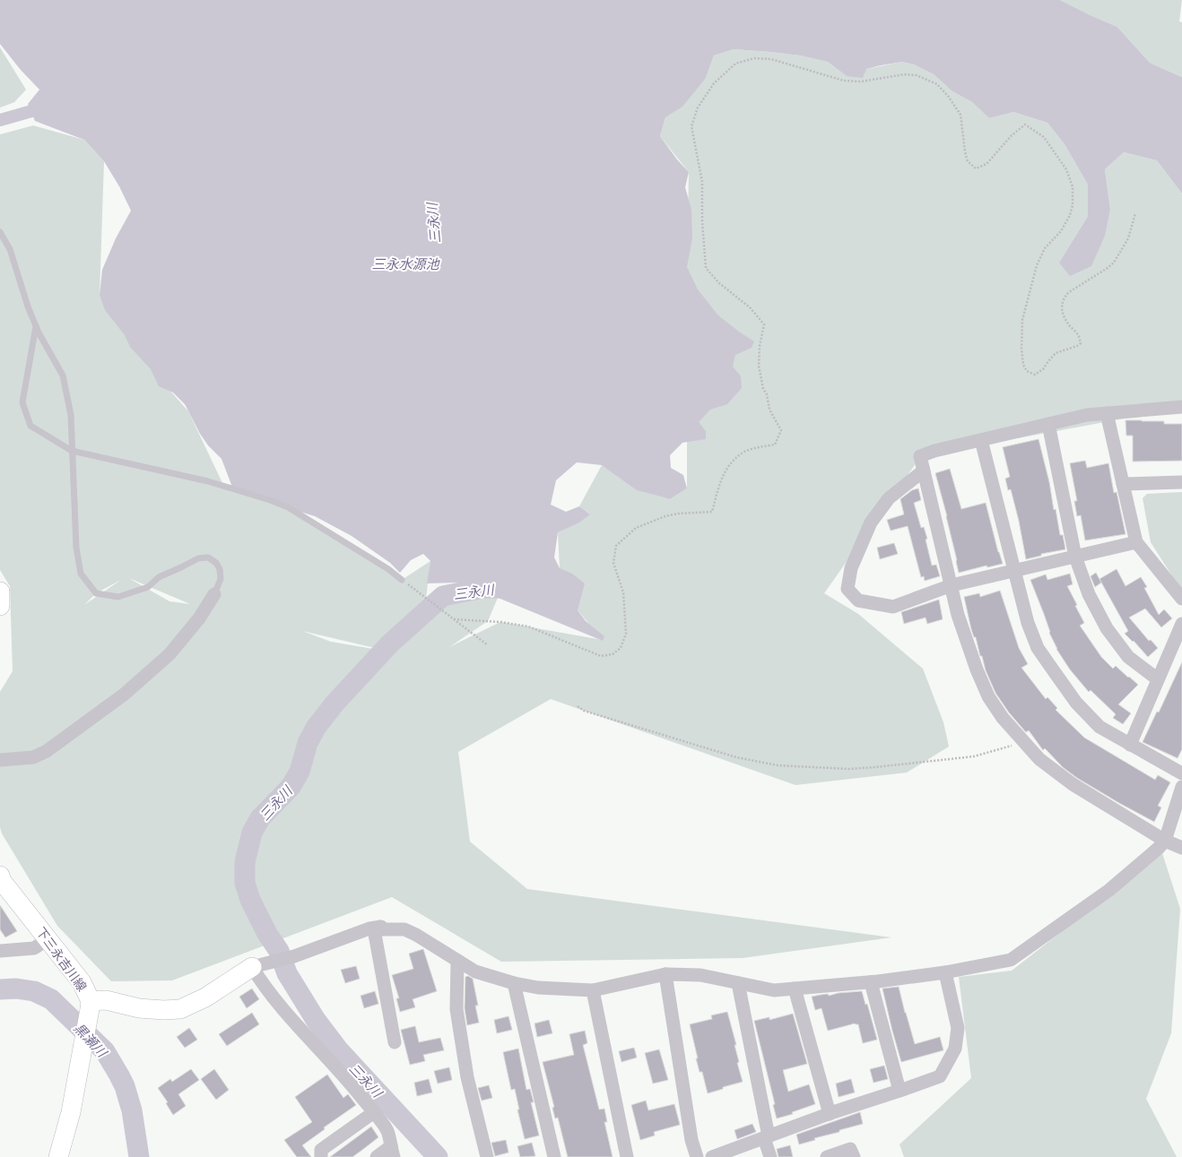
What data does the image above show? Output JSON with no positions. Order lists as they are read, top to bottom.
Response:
{
  "streets": {
    "main road": ["下三永吉川線"]
  },
  "water": ["三永川", "三永水源池", "黒瀬川"]
}
